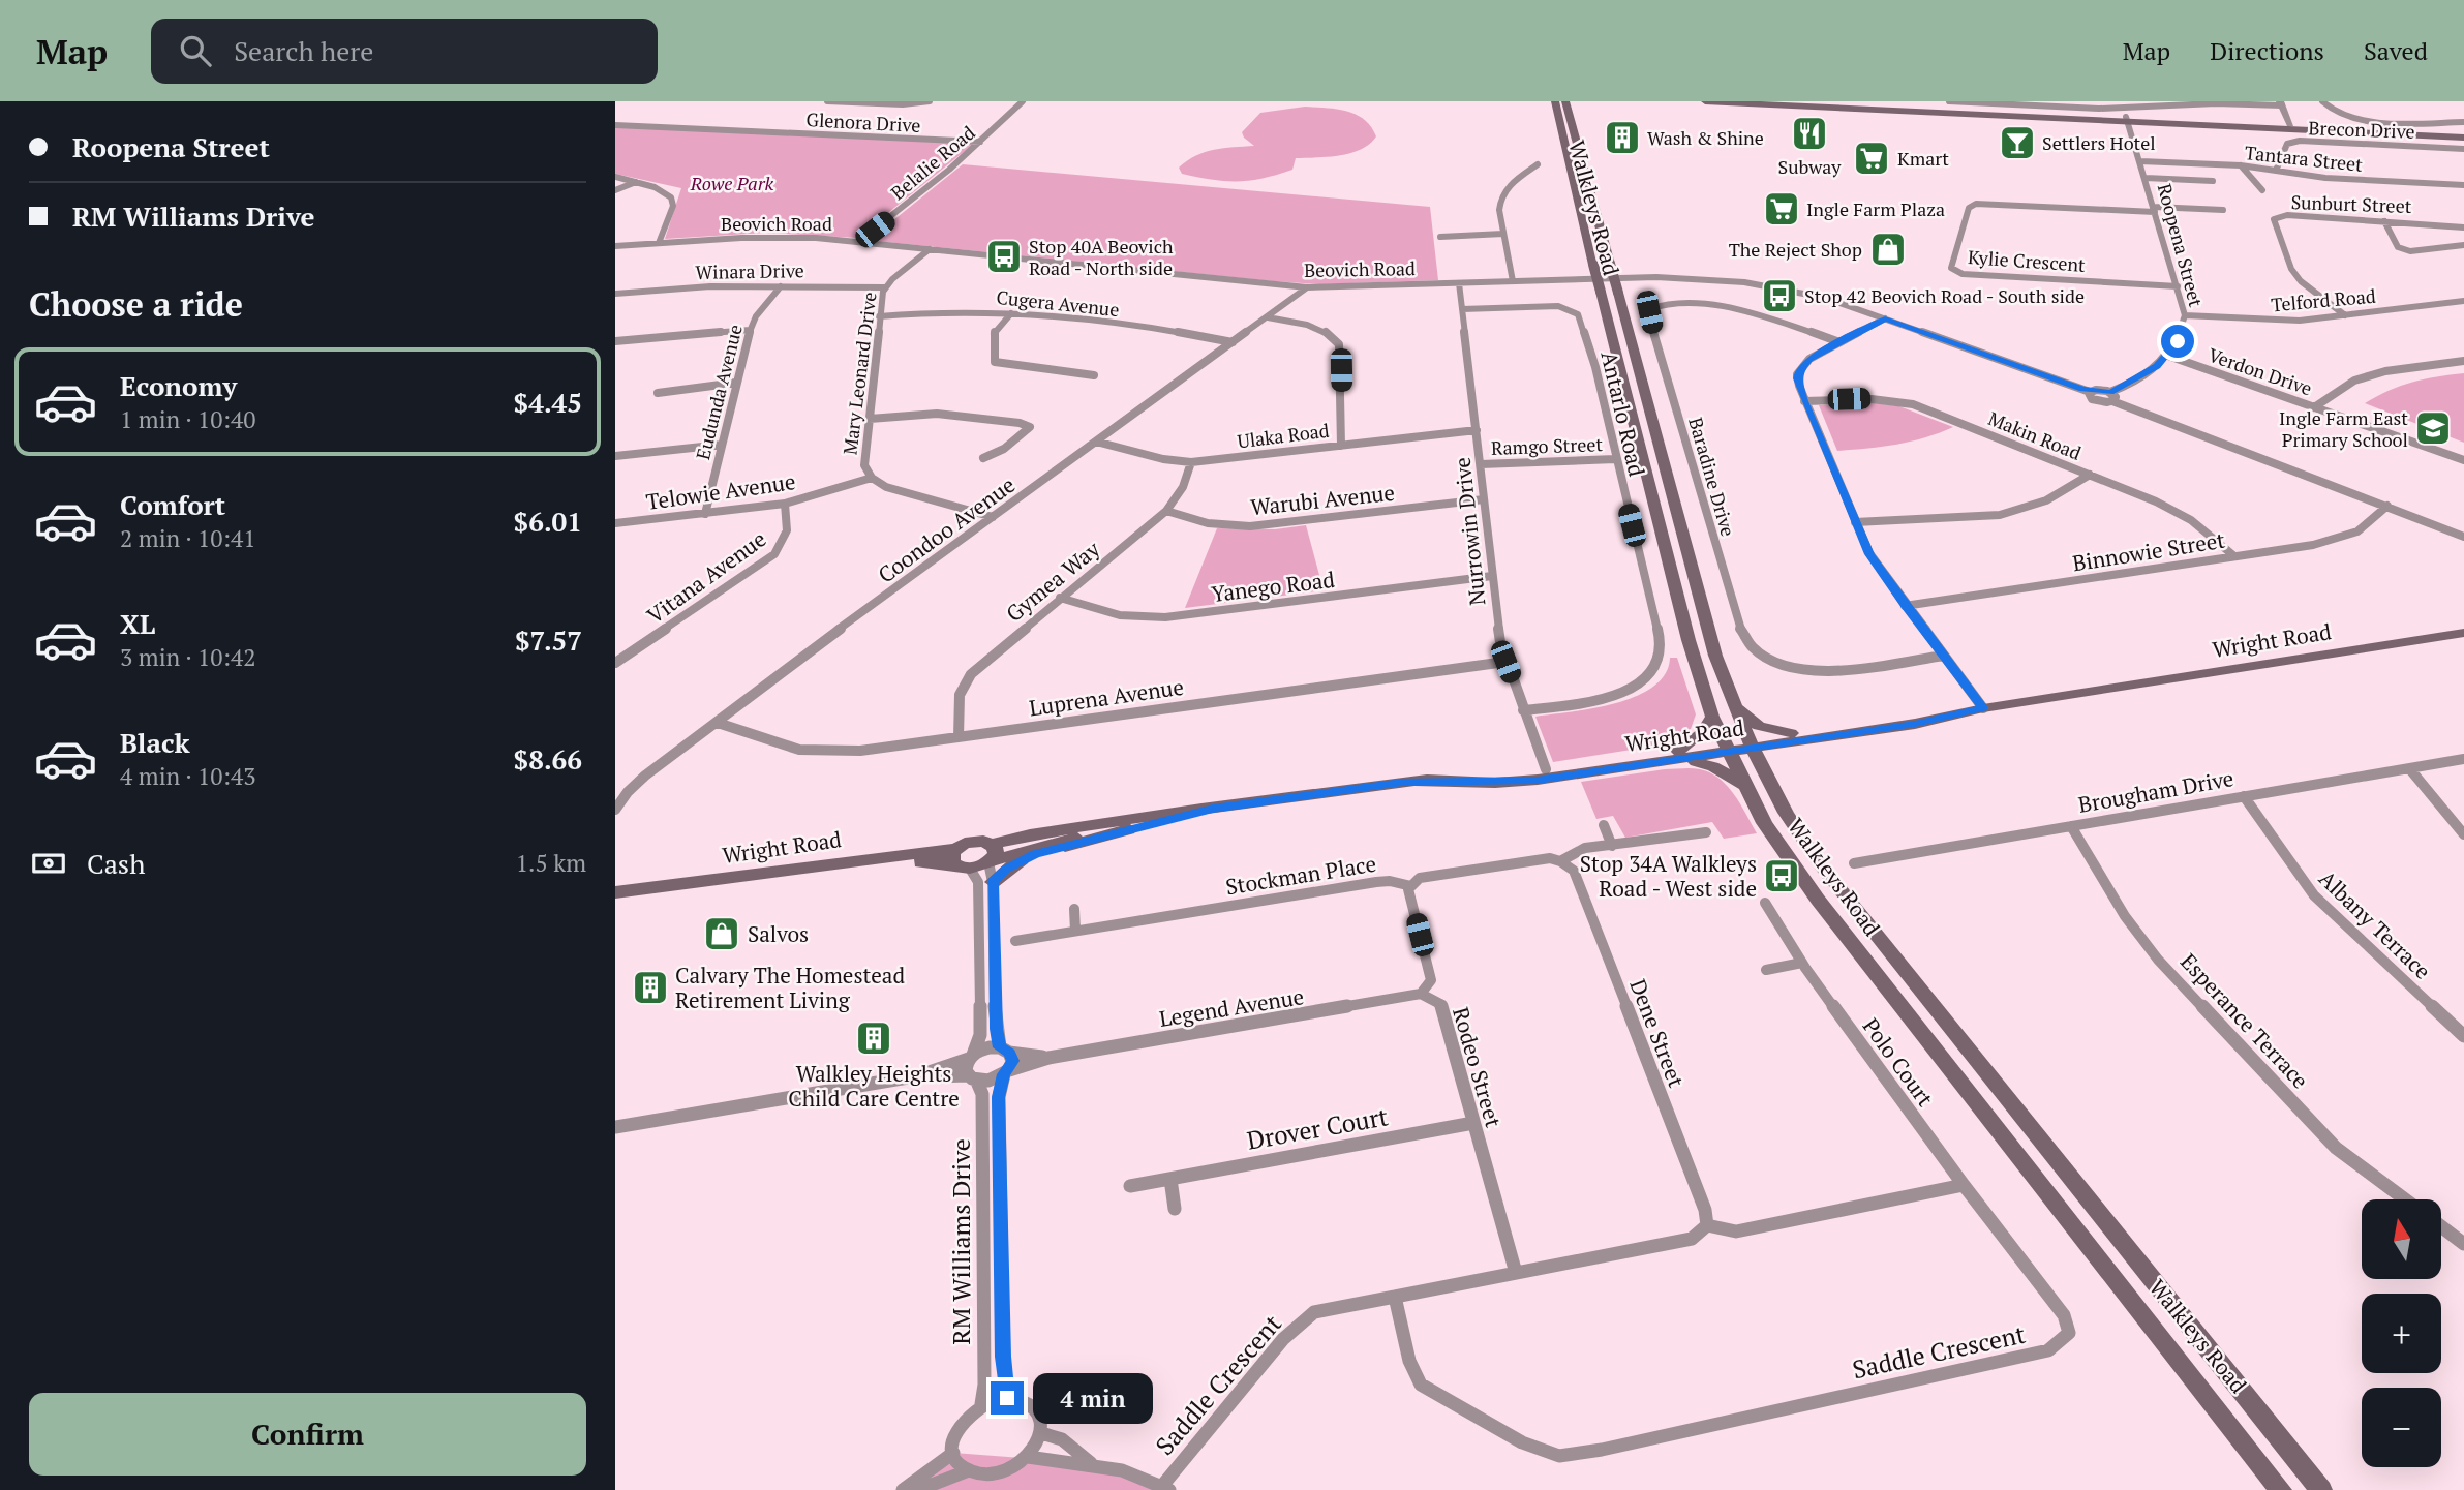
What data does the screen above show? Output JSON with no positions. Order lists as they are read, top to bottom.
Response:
{
  "streets": {
    "main road": ["Walkleys Road", "Wright Road"],
    "street": [
      "Glenora Drive",
      "Brecon Drive",
      "Tantara Street",
      "Belalie Road",
      "Sunburt Street",
      "Beovich Road",
      "Roopena Street",
      "Kylie Crescent",
      "Winara Drive",
      "Telford Road",
      "Cugera Avenue",
      "Verdon Drive",
      "Mary Leonard Drive",
      "Eudunda Avenue",
      "Antarlo Road",
      "Ulaka Road",
      "Makin Road",
      "Ramgo Street",
      "Baradine Drive",
      "Telowie Avenue",
      "Warubi Avenue",
      "Coondoo Avenue",
      "Nurrowin Drive",
      "Binnowie Street",
      "Vitana Avenue",
      "Gymea Way",
      "Yanego Road",
      "Luprena Avenue",
      "Brougham Drive",
      "Stockman Place",
      "Albany Terrace",
      "Legend Avenue",
      "Esperance Terrace",
      "Dene Street",
      "Polo Court",
      "Rodeo Street",
      "Drover Court",
      "RM Williams Drive",
      "Saddle Crescent"
    ]
  },
  "crossings": [
    ["Glenora Drive", "Belalie Road"],
    ["Brecon Drive", "Tantara Street"],
    ["Tantara Street", "Roopena Street"],
    ["Belalie Road", "Beovich Road"],
    ["Sunburt Street", "Telford Road"],
    ["Walkleys Road", "Wright Road"],
    ["Beovich Road", "Mary Leonard Drive"],
    ["Beovich Road", "Coondoo Avenue"],
    ["Beovich Road", "Nurrowin Drive"],
    ["Roopena Street", "Kylie Crescent"],
    ["Roopena Street", "Telford Road"],
    ["Roopena Street", "Verdon Drive"],
    ["Winara Drive", "Mary Leonard Drive"],
    ["Winara Drive", "Eudunda Avenue"],
    ["Cugera Avenue", "Mary Leonard Drive"],
    ["Cugera Avenue", "Coondoo Avenue"],
    ["Mary Leonard Drive", "Telowie Avenue"],
    ["Mary Leonard Drive", "Coondoo Avenue"],
    ["Eudunda Avenue", "Telowie Avenue"],
    ["Antarlo Road", "Ramgo Street"],
    ["Antarlo Road", "Nurrowin Drive"],
    ["Ulaka Road", "Coondoo Avenue"],
    ["Ulaka Road", "Nurrowin Drive"],
    ["Ulaka Road", "Gymea Way"],
    ["Makin Road", "Binnowie Street"],
    ["Ramgo Street", "Nurrowin Drive"],
    ["Telowie Avenue", "Vitana Avenue"],
    ["Warubi Avenue", "Nurrowin Drive"],
    ["Warubi Avenue", "Gymea Way"],
    ["Coondoo Avenue", "Luprena Avenue"],
    ["Nurrowin Drive", "Yanego Road"],
    ["Nurrowin Drive", "Wright Road"],
    ["Nurrowin Drive", "Luprena Avenue"],
    ["Gymea Way", "Yanego Road"],
    ["Gymea Way", "Luprena Avenue"],
    ["Brougham Drive", "Albany Terrace"],
    ["Brougham Drive", "Esperance Terrace"],
    ["Stockman Place", "Dene Street"],
    ["Stockman Place", "Rodeo Street"],
    ["Legend Avenue", "Rodeo Street"],
    ["Legend Avenue", "RM Williams Drive"],
    ["Dene Street", "Saddle Crescent"],
    ["Polo Court", "Saddle Crescent"],
    ["Rodeo Street", "Drover Court"],
    ["Rodeo Street", "Saddle Crescent"]
  ],
  "parks": ["Rowe Park"],
  "places": {
    "restaurant": ["Subway"],
    "building": ["Wash & Shine", "Calvary The Homestead Retirement Living", "Walkley Heights Child Care Centre"],
    "bar": ["Settlers Hotel"],
    "supermarket": ["Kmart", "Ingle Farm Plaza"],
    "shop": ["The Reject Shop", "Salvos"],
    "bus stop": ["Stop 40A Beovich Road - North side", "Stop 42 Beovich Road - South side", "Stop 34A Walkleys Road - West side"],
    "school or university": ["Ingle Farm East Primary School"]
  },
  "north": "top",
  "page": {
    "header": "Map",
    "search": "Search here",
    "nav": ["Map", "Directions", "Saved"],
    "banner": ["Roopena Street", "RM Williams Drive"],
    "heading": "Choose a ride",
    "list": [
      {
        "name": "Economy",
        "note": "1 min · 10:40",
        "value": "$4.45"
      },
      {
        "name": "Comfort",
        "note": "2 min · 10:41",
        "value": "$6.01"
      },
      {
        "name": "XL",
        "note": "3 min · 10:42",
        "value": "$7.57"
      },
      {
        "name": "Black",
        "note": "4 min · 10:43",
        "value": "$8.66"
      }
    ],
    "pay": ["Cash", "1.5 km"],
    "map_buttons": ["+", "−"],
    "bubble": "4 min",
    "buttons": "Confirm"
  }
}
